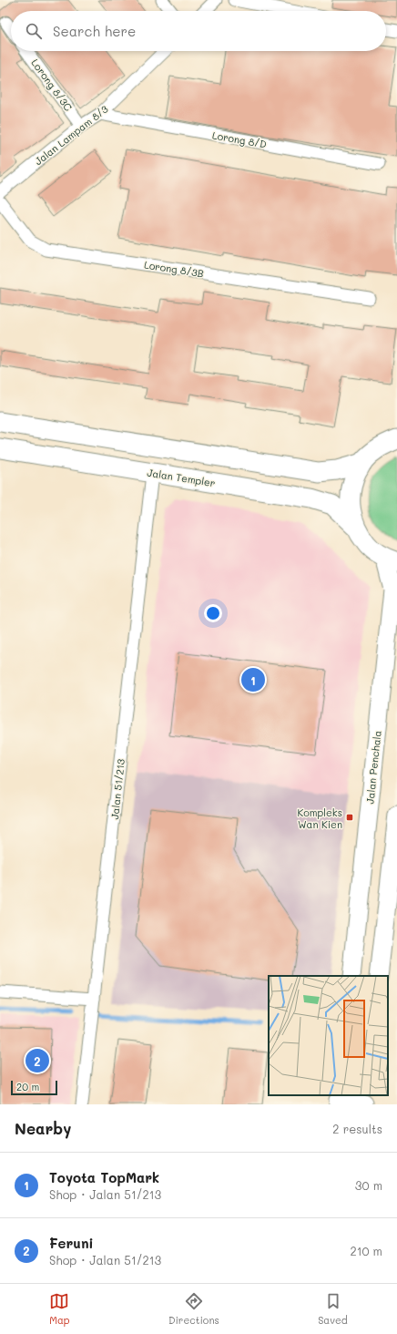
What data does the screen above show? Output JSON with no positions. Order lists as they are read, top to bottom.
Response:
{
  "streets": {
    "main road": ["Jalan Templer", "Jalan Penchala"],
    "street": [
      "Lorong 8/3C",
      "Jalan Lampam 8/3",
      "Lorong 8/D",
      "Lorong 8/3B",
      "Jalan 51/213"
    ]
  },
  "crossings": [
    ["Lorong 8/3C", "Jalan Lampam 8/3"],
    ["Jalan Lampam 8/3", "Lorong 8/D"],
    ["Jalan Templer", "Jalan 51/213"]
  ],
  "places": {
    "transit": ["Kompleks Wan Kien"]
  },
  "scale_bar": "20 m",
  "page": {
    "search": "Search here",
    "pins": ["1", "2"],
    "scale": "20 m",
    "heading": ["Nearby", "2 results"],
    "list": [
      {
        "mark": "1",
        "name": "Toyota TopMark",
        "note": "Shop · Jalan 51/213",
        "value": "30 m"
      },
      {
        "mark": "2",
        "name": "Feruni",
        "note": "Shop · Jalan 51/213",
        "value": "210 m"
      }
    ],
    "nav": ["Map", "Directions", "Saved"]
  }
}
